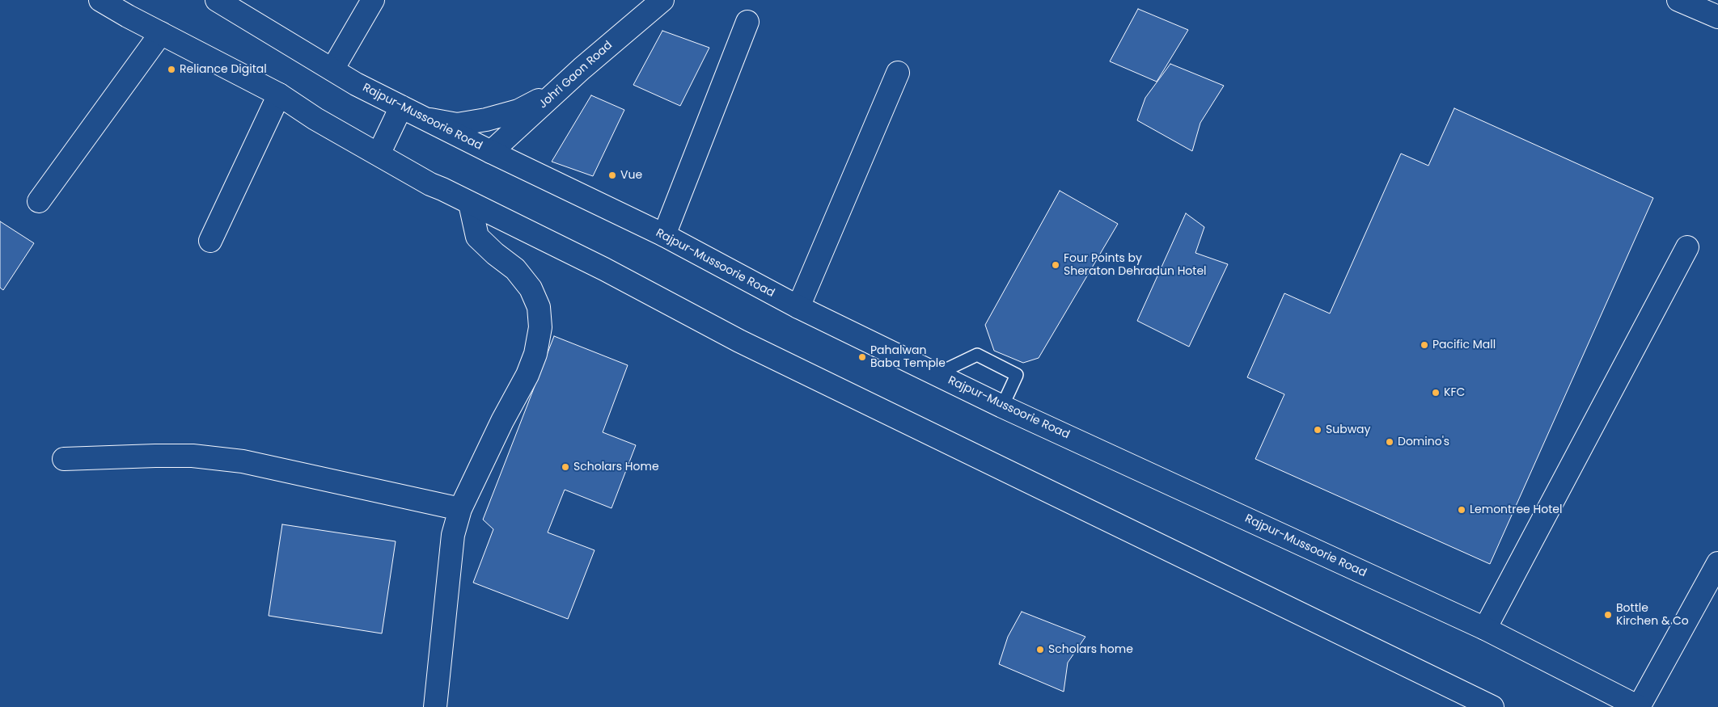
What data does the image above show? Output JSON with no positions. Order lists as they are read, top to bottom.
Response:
{
  "streets": {
    "main road": ["Johri Gaon Road", "Rajpur-Mussoorie Road"]
  },
  "crossings": [
    ["Johri Gaon Road", "Rajpur-Mussoorie Road"]
  ],
  "places": [
    "Reliance Digital",
    "Vue",
    "Four Points by Sheraton Dehradun Hotel",
    "Pacific Mall",
    "Pahalwan Baba Temple",
    "KFC",
    "Subway",
    "Domino's",
    "Scholars Home",
    "Lemontree Hotel",
    "Bottle Kirchen & Co",
    "Scholars home"
  ]
}
